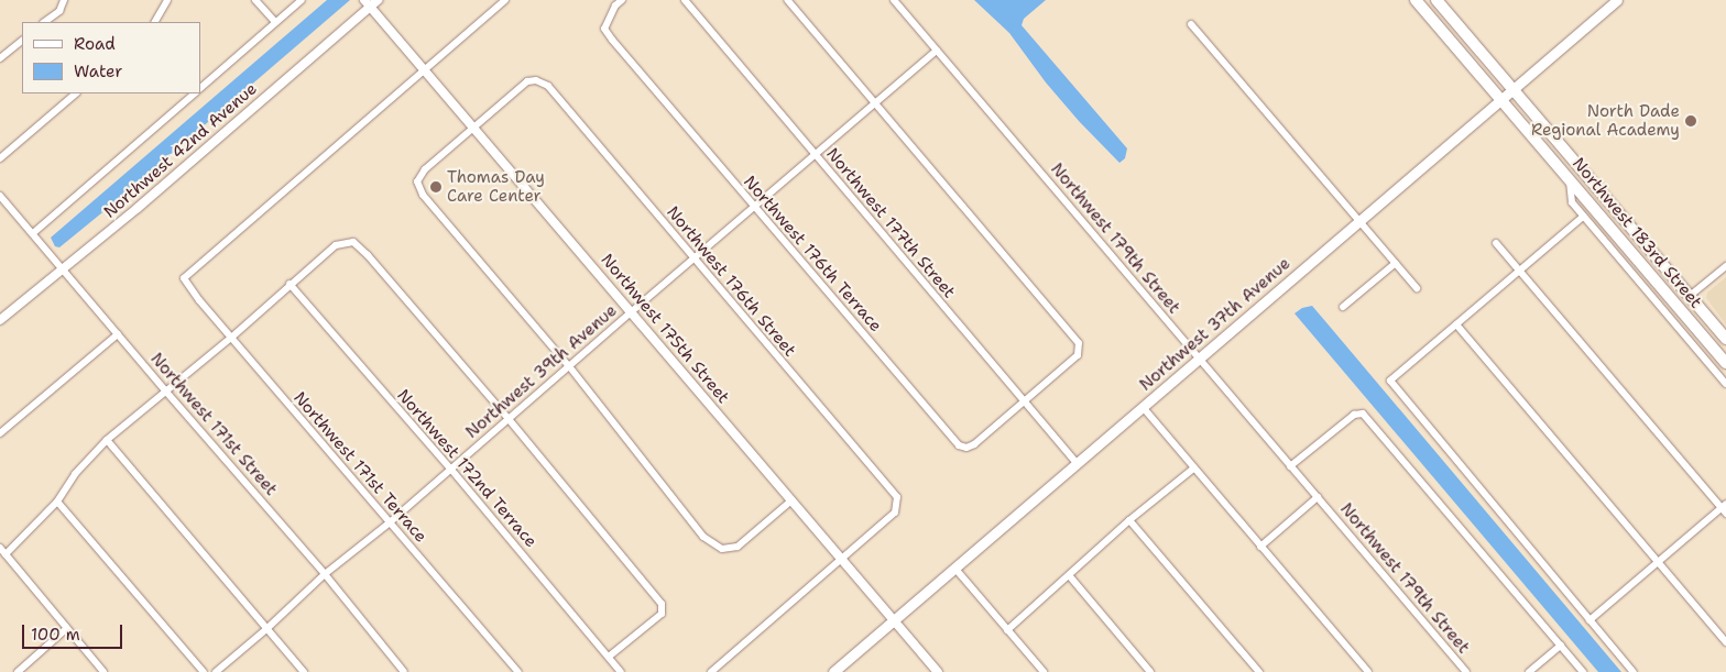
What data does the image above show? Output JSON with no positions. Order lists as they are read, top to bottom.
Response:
{
  "streets": {
    "main road": ["Northwest 183rd Street", "Northwest 37th Avenue"],
    "street": [
      "Northwest 42nd Avenue",
      "Northwest 177th Street",
      "Northwest 179th Street",
      "Northwest 176th Terrace",
      "Northwest 176th Street",
      "Northwest 175th Street",
      "Northwest 39th Avenue",
      "Northwest 171st Street",
      "Northwest 171st Terrace",
      "Northwest 172nd Terrace"
    ]
  },
  "crossings": [
    ["Northwest 42nd Avenue", "Northwest 175th Street"],
    ["Northwest 42nd Avenue", "Northwest 171st Street"],
    ["Northwest 177th Street", "Northwest 176th Terrace"],
    ["Northwest 177th Street", "Northwest 37th Avenue"],
    ["Northwest 177th Street", "Northwest 39th Avenue"],
    ["Northwest 183rd Street", "Northwest 37th Avenue"],
    ["Northwest 179th Street", "Northwest 37th Avenue"],
    ["Northwest 179th Street", "Northwest 39th Avenue"],
    ["Northwest 176th Terrace", "Northwest 39th Avenue"],
    ["Northwest 176th Street", "Northwest 175th Street"],
    ["Northwest 176th Street", "Northwest 39th Avenue"],
    ["Northwest 37th Avenue", "Northwest 175th Street"],
    ["Northwest 175th Street", "Northwest 39th Avenue"],
    ["Northwest 175th Street", "Northwest 171st Terrace"],
    ["Northwest 39th Avenue", "Northwest 171st Street"],
    ["Northwest 39th Avenue", "Northwest 171st Terrace"],
    ["Northwest 39th Avenue", "Northwest 172nd Terrace"]
  ],
  "places": ["North Dade Regional Academy", "Thomas Day Care Center"],
  "legend": ["Road", "Water"],
  "scale_bar": "100 m"
}
